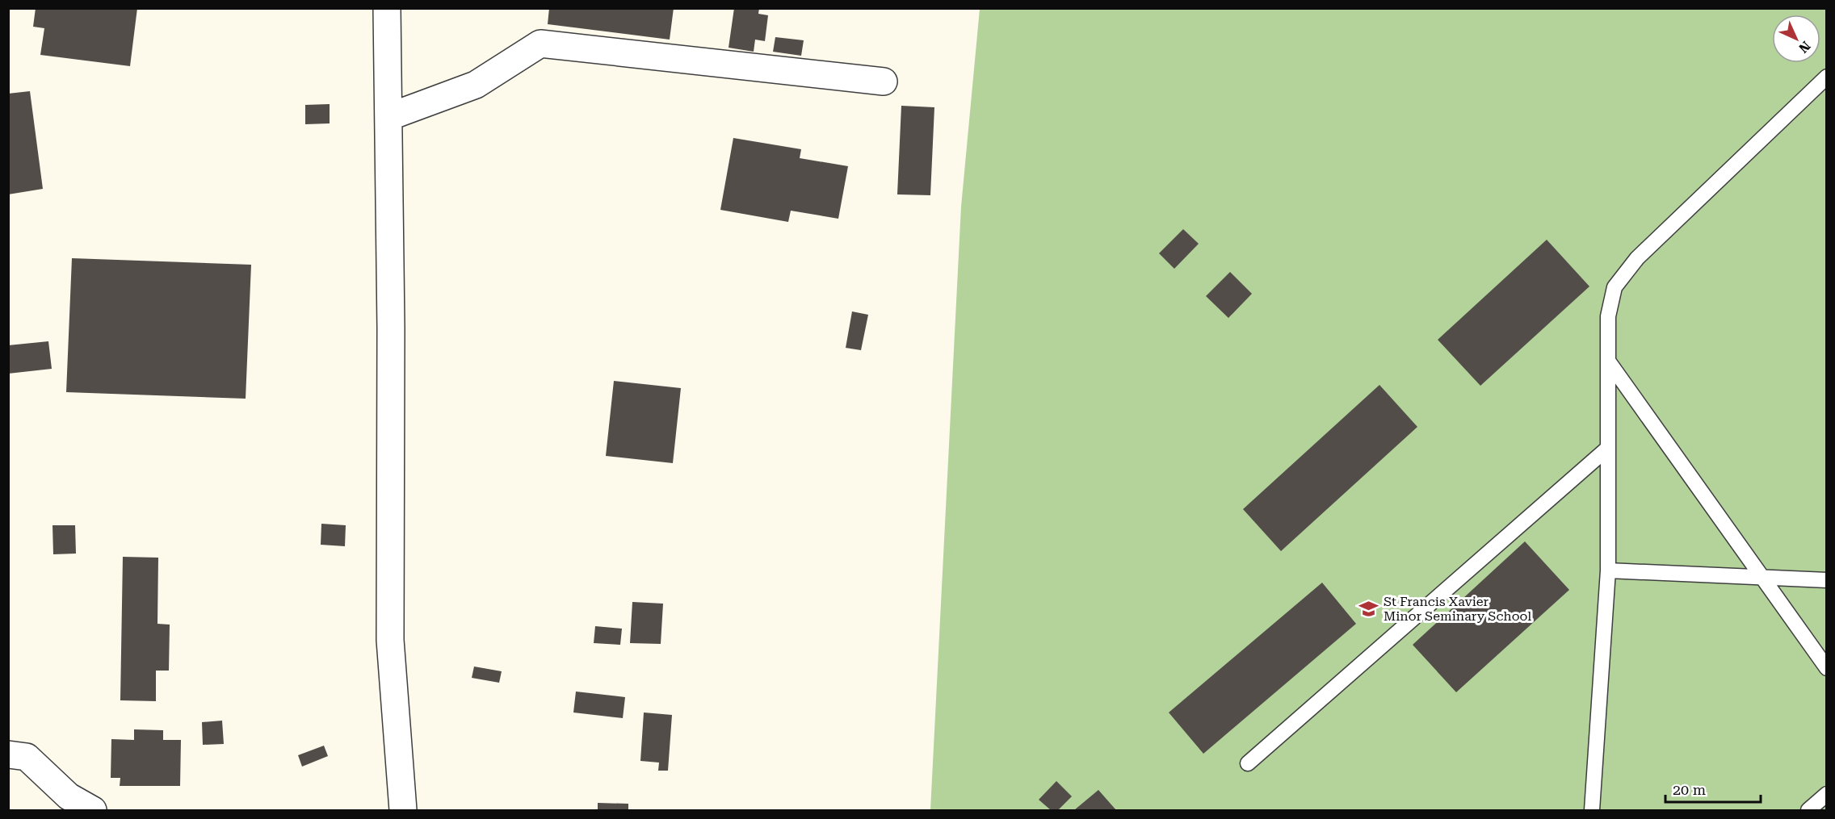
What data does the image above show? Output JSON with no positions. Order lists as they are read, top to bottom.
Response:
{
  "places": {
    "school or university": ["St Francis Xavier Minor Seminary School"]
  },
  "scale_bar": "20 m",
  "north": "bottom right"
}
